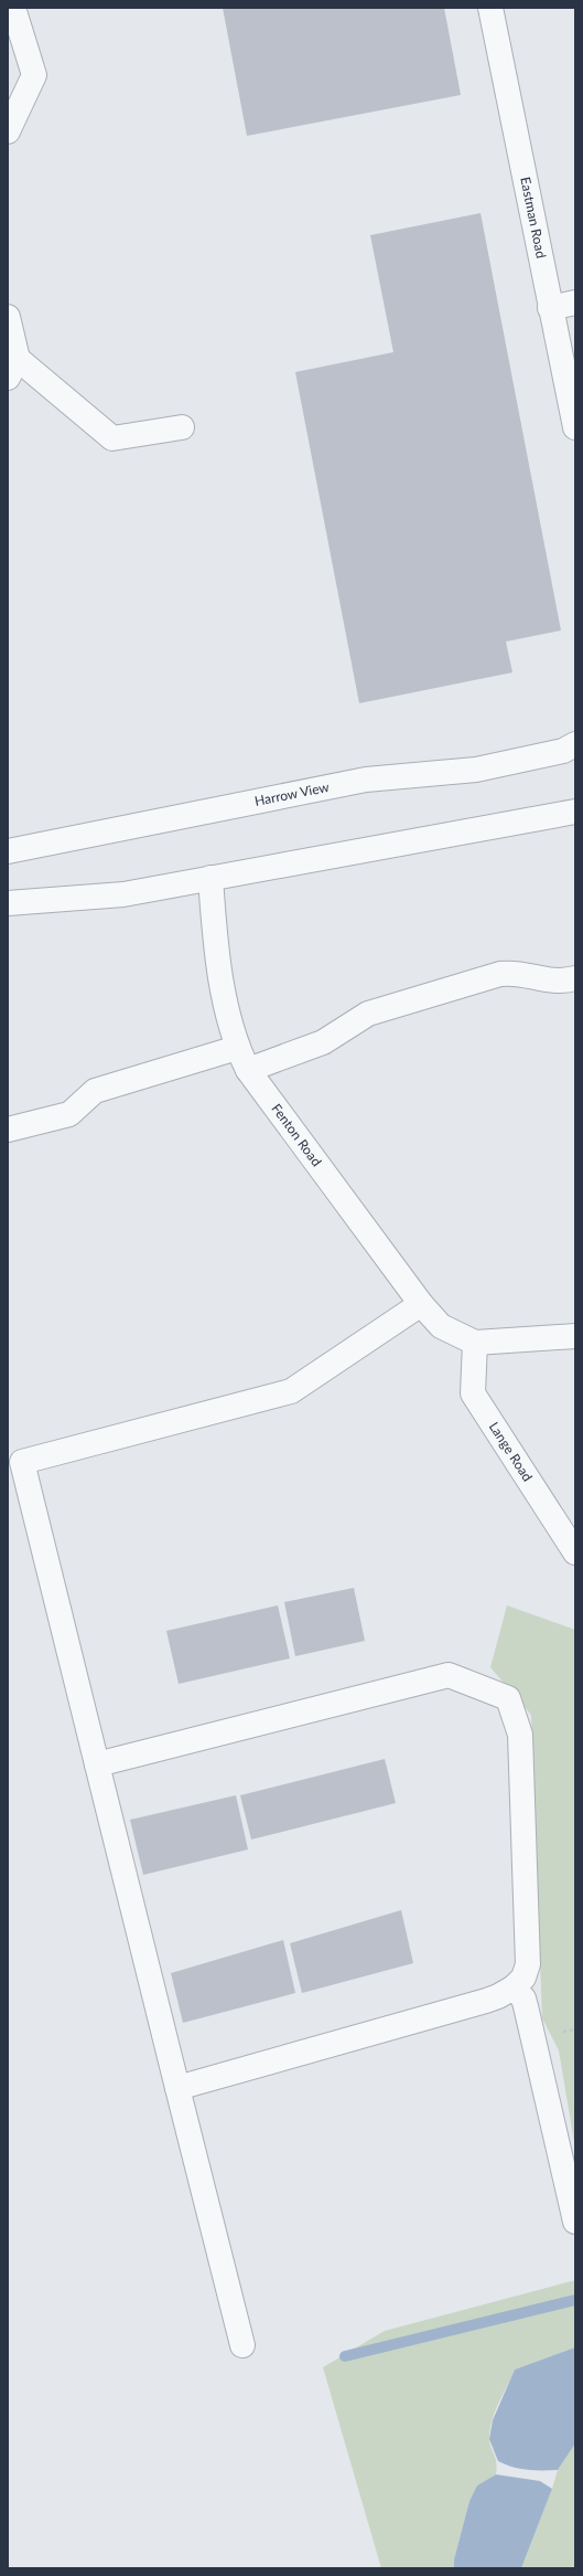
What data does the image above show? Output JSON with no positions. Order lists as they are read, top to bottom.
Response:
{
  "streets": {
    "street": [
      "Eastman Road",
      "Harrow View",
      "Fenton Road",
      "Lange Road"
    ]
  },
  "crossings": [
    ["Fenton Road", "Lange Road"]
  ]
}
